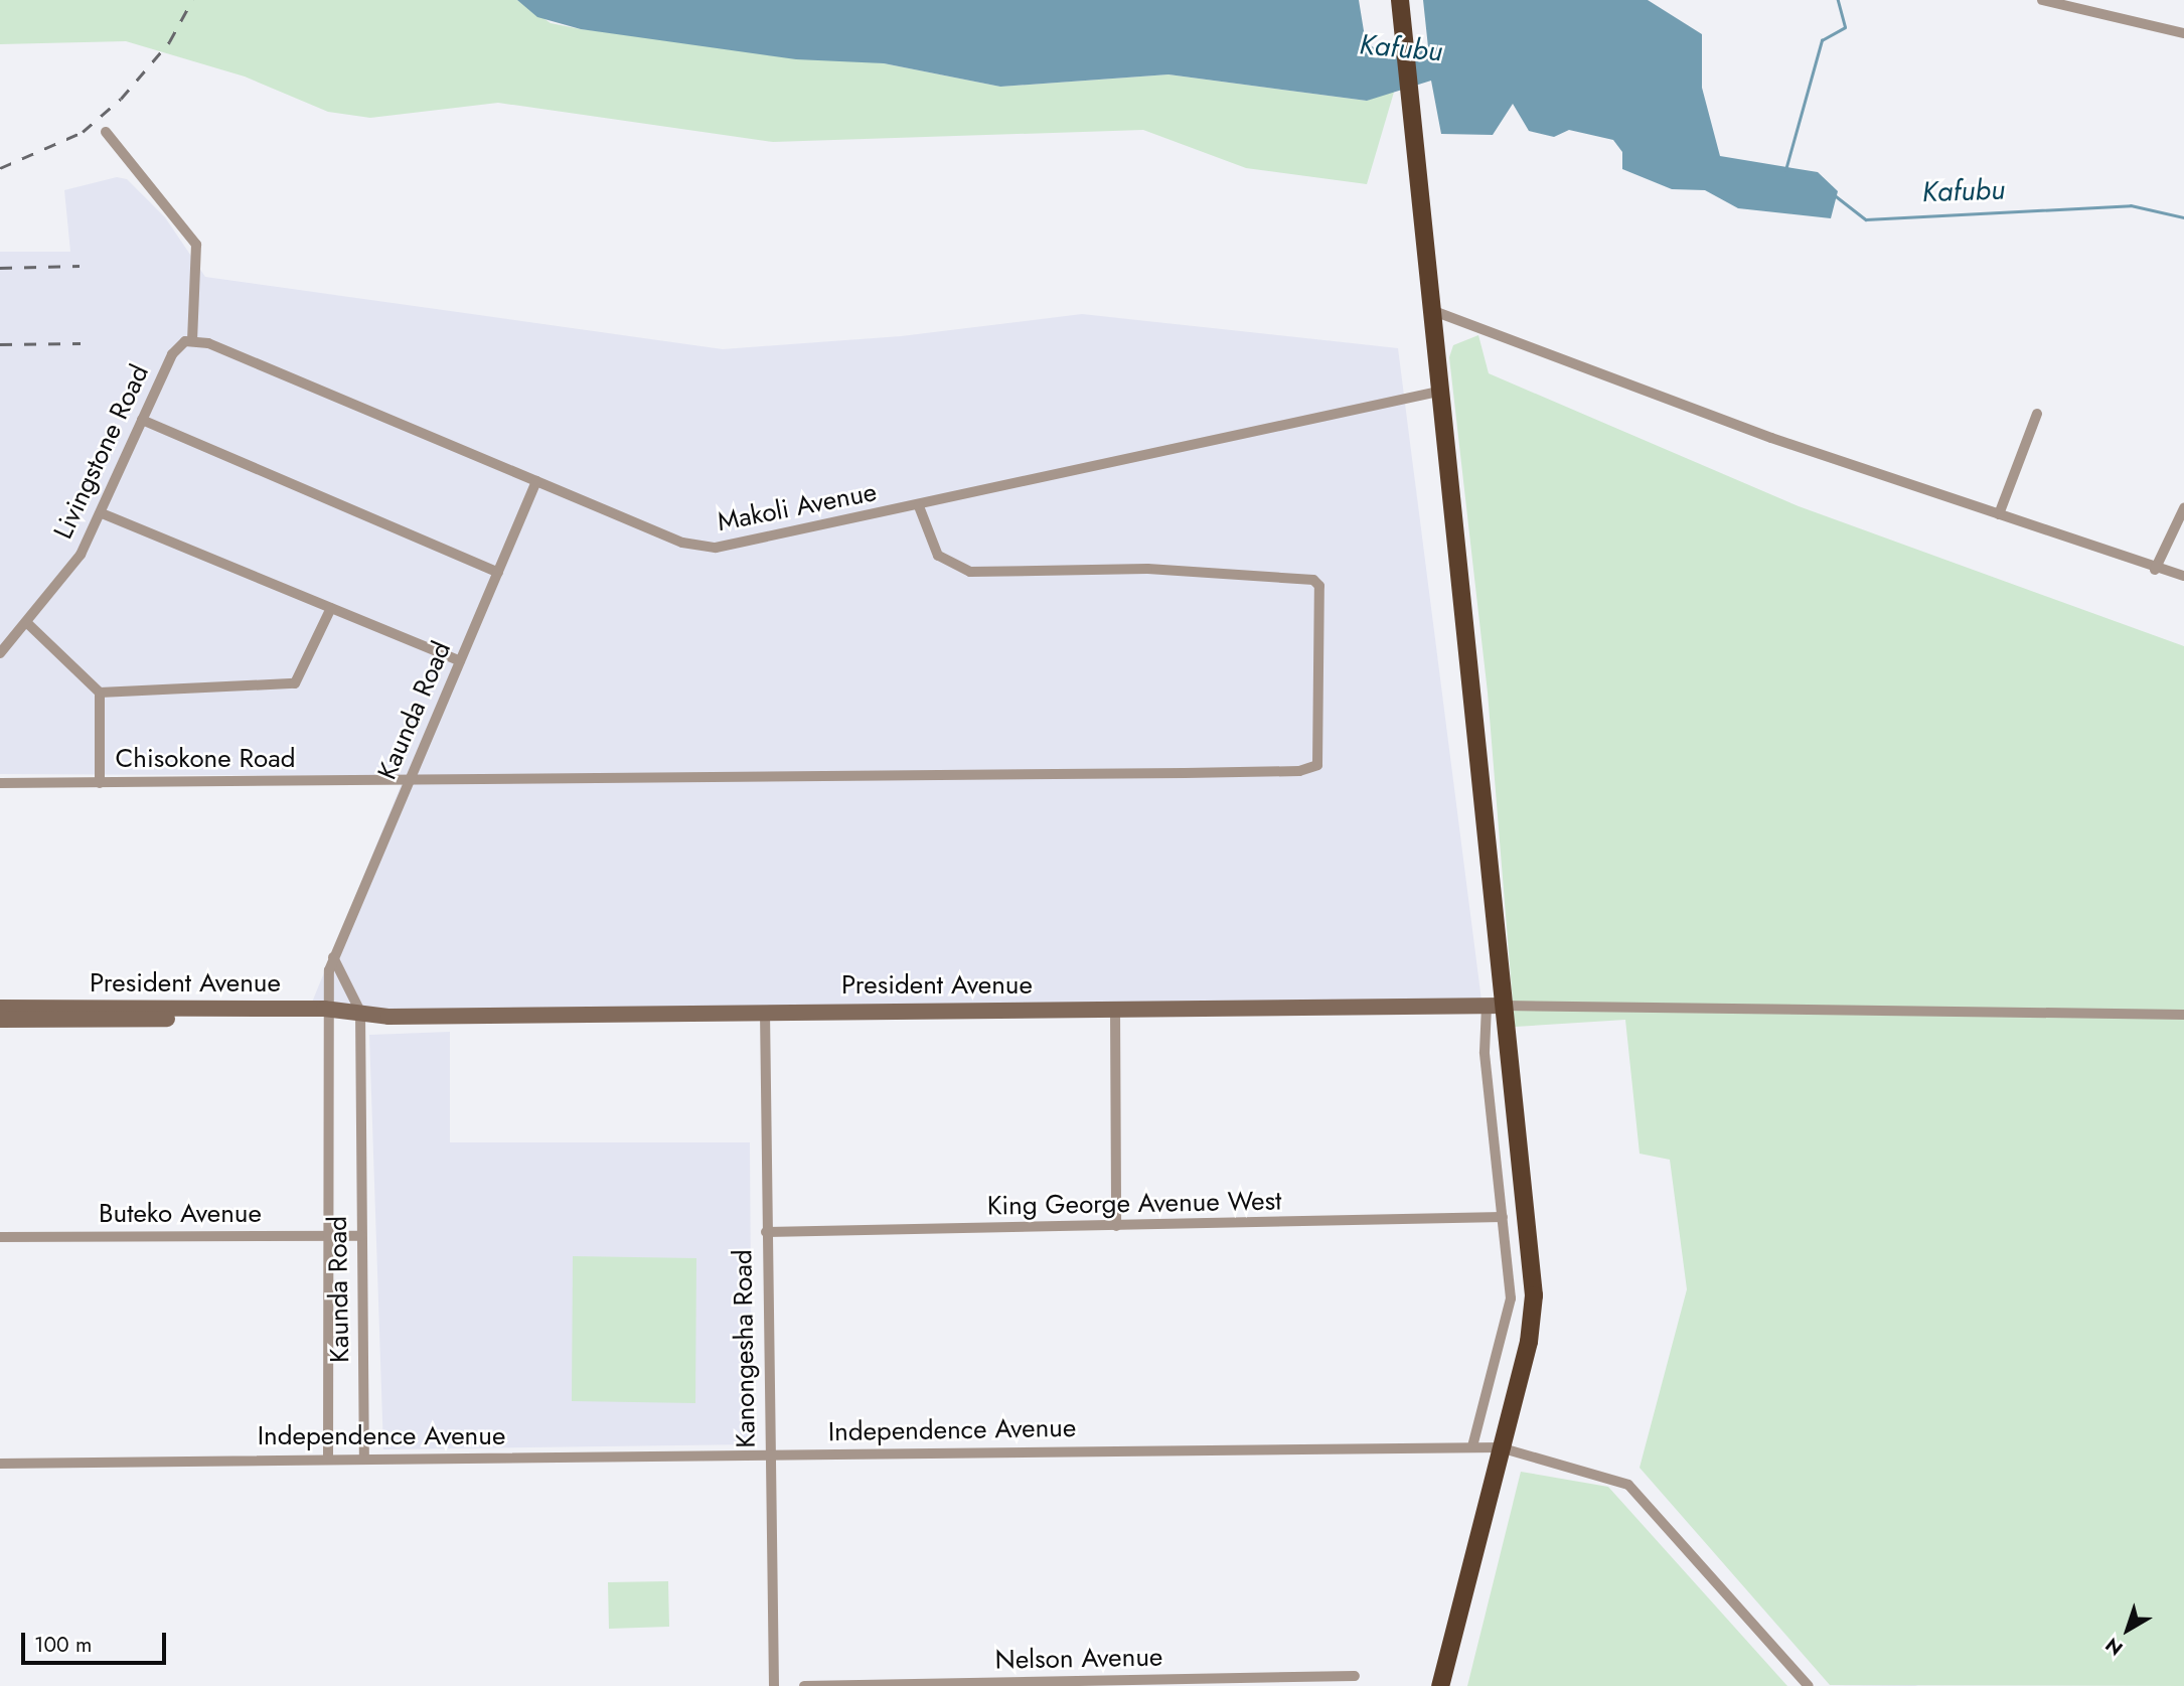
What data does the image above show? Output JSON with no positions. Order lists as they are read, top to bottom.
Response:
{
  "streets": {
    "main road": ["President Avenue"],
    "street": [
      "Livingstone Road",
      "Makoli Avenue",
      "Kaunda Road",
      "Chisokone Road",
      "King George Avenue West",
      "Buteko Avenue",
      "Kanongesha Road",
      "Independence Avenue",
      "Nelson Avenue"
    ]
  },
  "crossings": [
    ["Livingstone Road", "Makoli Avenue"],
    ["Makoli Avenue", "Kaunda Road"],
    ["Makoli Avenue", "Chisokone Road"],
    ["Kaunda Road", "Chisokone Road"],
    ["Kaunda Road", "President Avenue"],
    ["Kaunda Road", "Buteko Avenue"],
    ["Kaunda Road", "Independence Avenue"],
    ["President Avenue", "Kanongesha Road"],
    ["King George Avenue West", "Kanongesha Road"],
    ["Kanongesha Road", "Independence Avenue"]
  ],
  "water": ["Kafubu"],
  "scale_bar": "100 m",
  "north": "bottom left"
}
